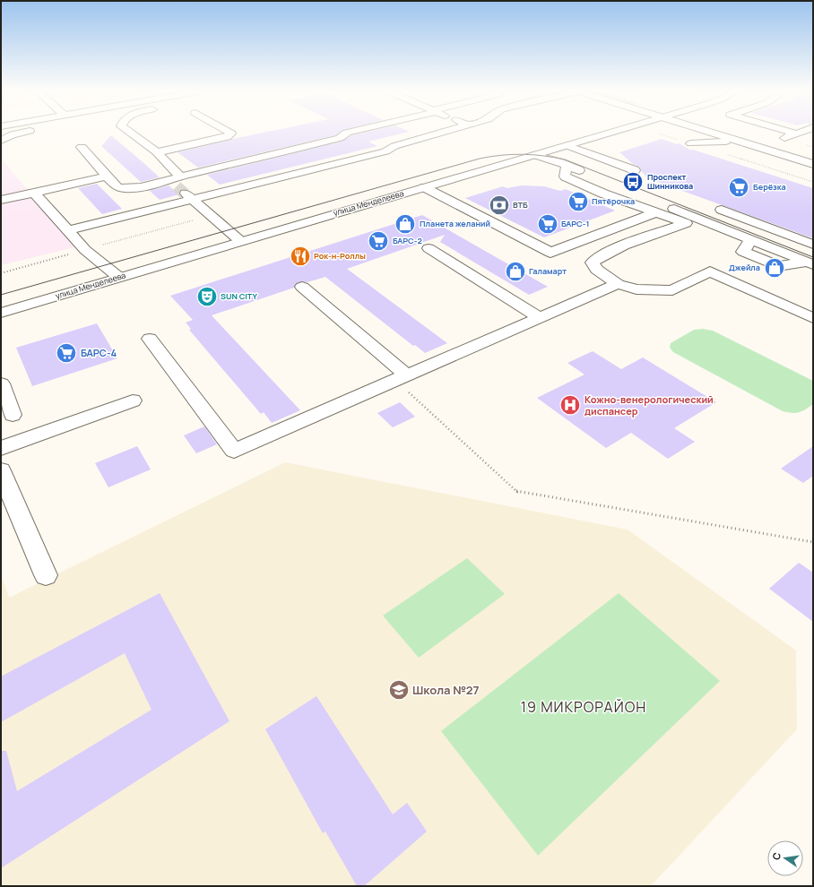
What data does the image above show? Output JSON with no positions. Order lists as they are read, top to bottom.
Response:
{
  "streets": {
    "main road": ["улица Менделеева"]
  },
  "districts": ["19 МИКРОРАЙОН"],
  "places": {
    "bus stop": ["Проспект Шинникова"],
    "supermarket": [
      "Берёзка",
      "Пятёрочка",
      "БАРС-1",
      "БАРС-2",
      "БАРС-4"
    ],
    "bank": ["ВТБ"],
    "shop": ["Планета желаний", "Джейла", "Галамарт"],
    "restaurant": ["Рок-н-Роллы"],
    "theatre": ["SUN CITY"],
    "hospital": ["Кожно-венерологический диспансер"],
    "school or university": ["Школа №27"]
  },
  "north": "left"
}
